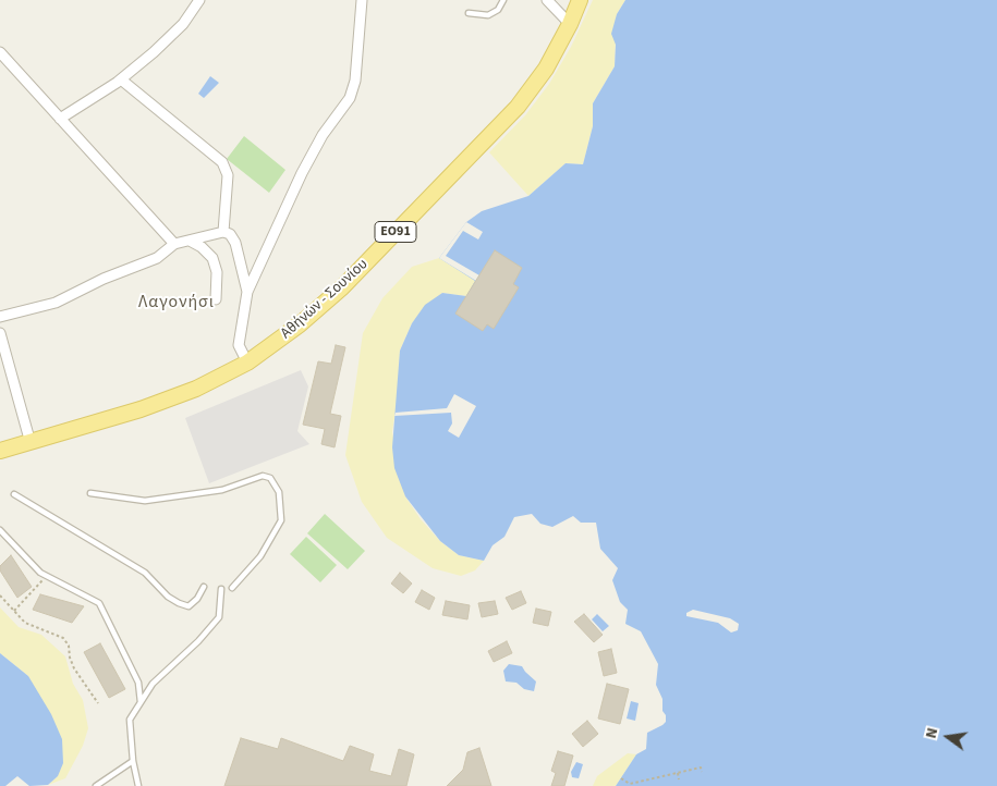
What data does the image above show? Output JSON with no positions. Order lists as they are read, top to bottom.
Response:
{
  "streets": {
    "main road": ["ΕΟ91", "Αθήνών - Σουνίου"]
  },
  "districts": ["Λαγονήσι"],
  "north": "left"
}
